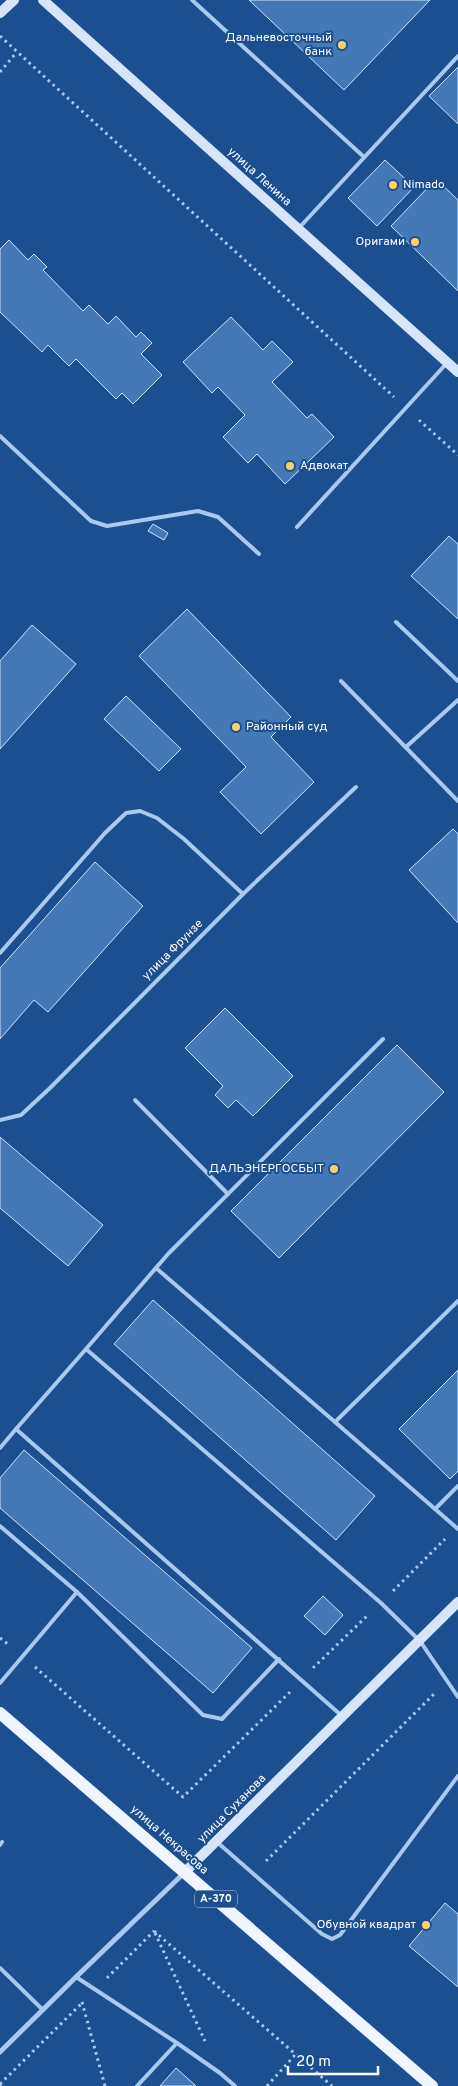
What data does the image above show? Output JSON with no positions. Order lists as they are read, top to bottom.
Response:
{
  "streets": {
    "main road": [
      "улица Ленина",
      "улица Суханова",
      "улица Некрасова",
      "А-370"
    ],
    "lane": ["улица Фрунзе"]
  },
  "crossings": [
    ["улица Суханова", "улица Некрасова"]
  ],
  "places": [
    "Дальневосточный банк",
    "Nimado",
    "Оригами",
    "Адвокат",
    "Районный суд",
    "ДАЛЬЭНЕРГОСБЫТ",
    "Обувной квадрат"
  ],
  "scale_bar": "20 m"
}
